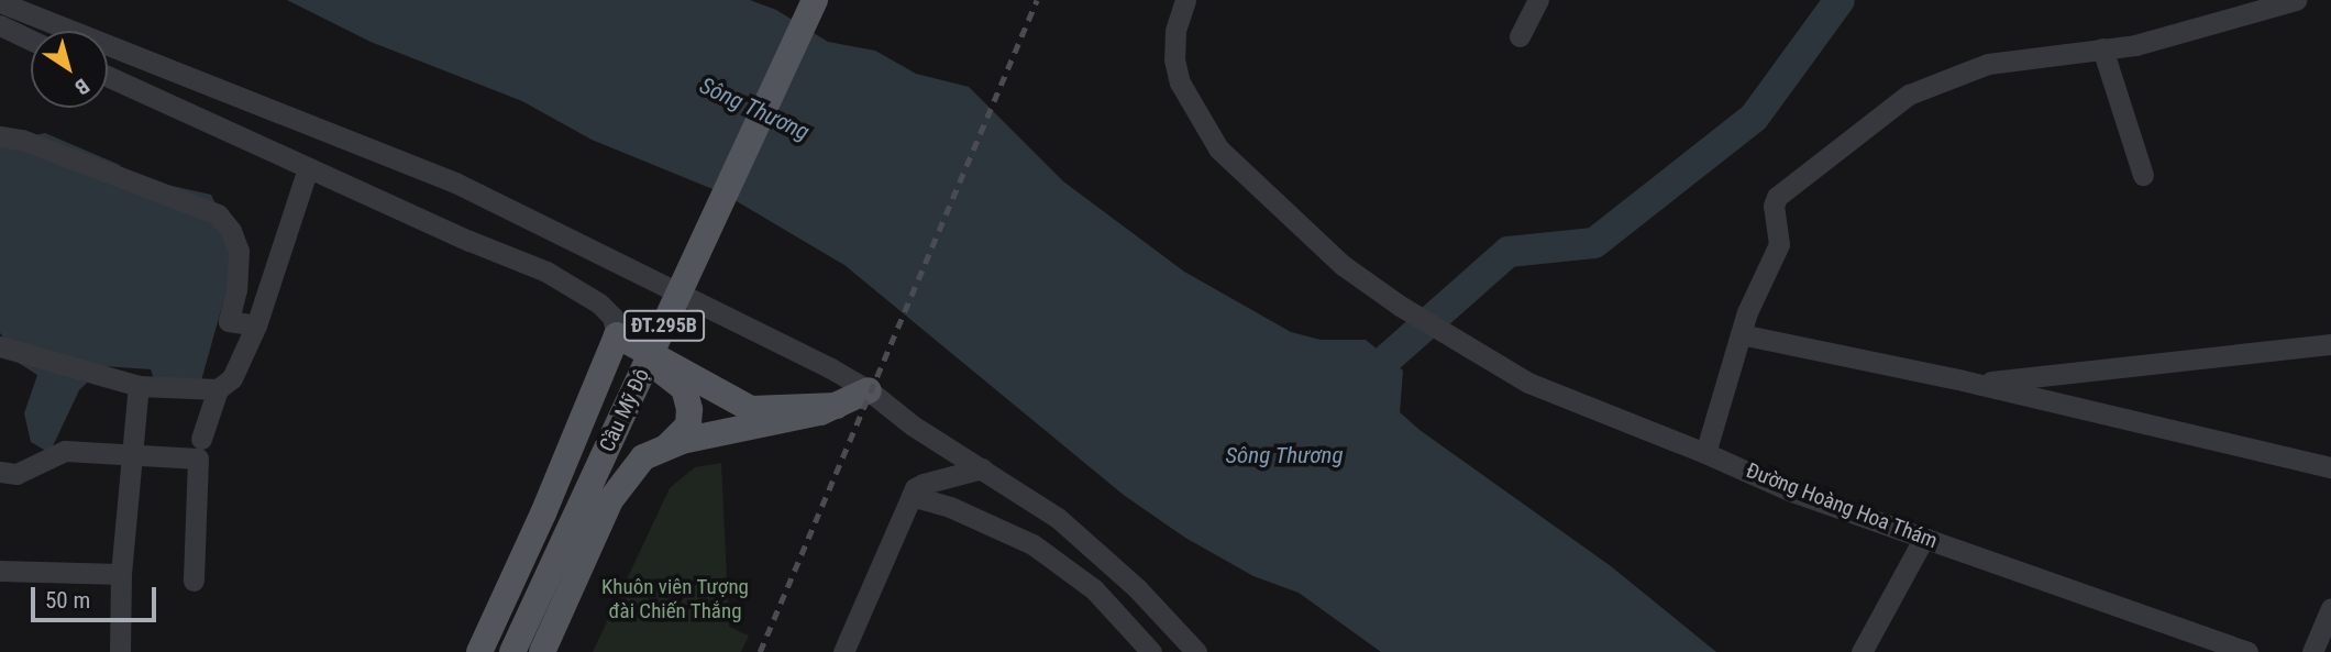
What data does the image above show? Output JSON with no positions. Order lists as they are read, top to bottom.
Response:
{
  "streets": {
    "main road": ["ĐT.295B", "Cầu Mỹ Độ"],
    "street": ["Đường Hoàng Hoa Thám"]
  },
  "water": ["Sông Thương"],
  "parks": ["Khuôn viên Tượng đài Chiến Thắng"],
  "scale_bar": "50 m",
  "north": "bottom right"
}
